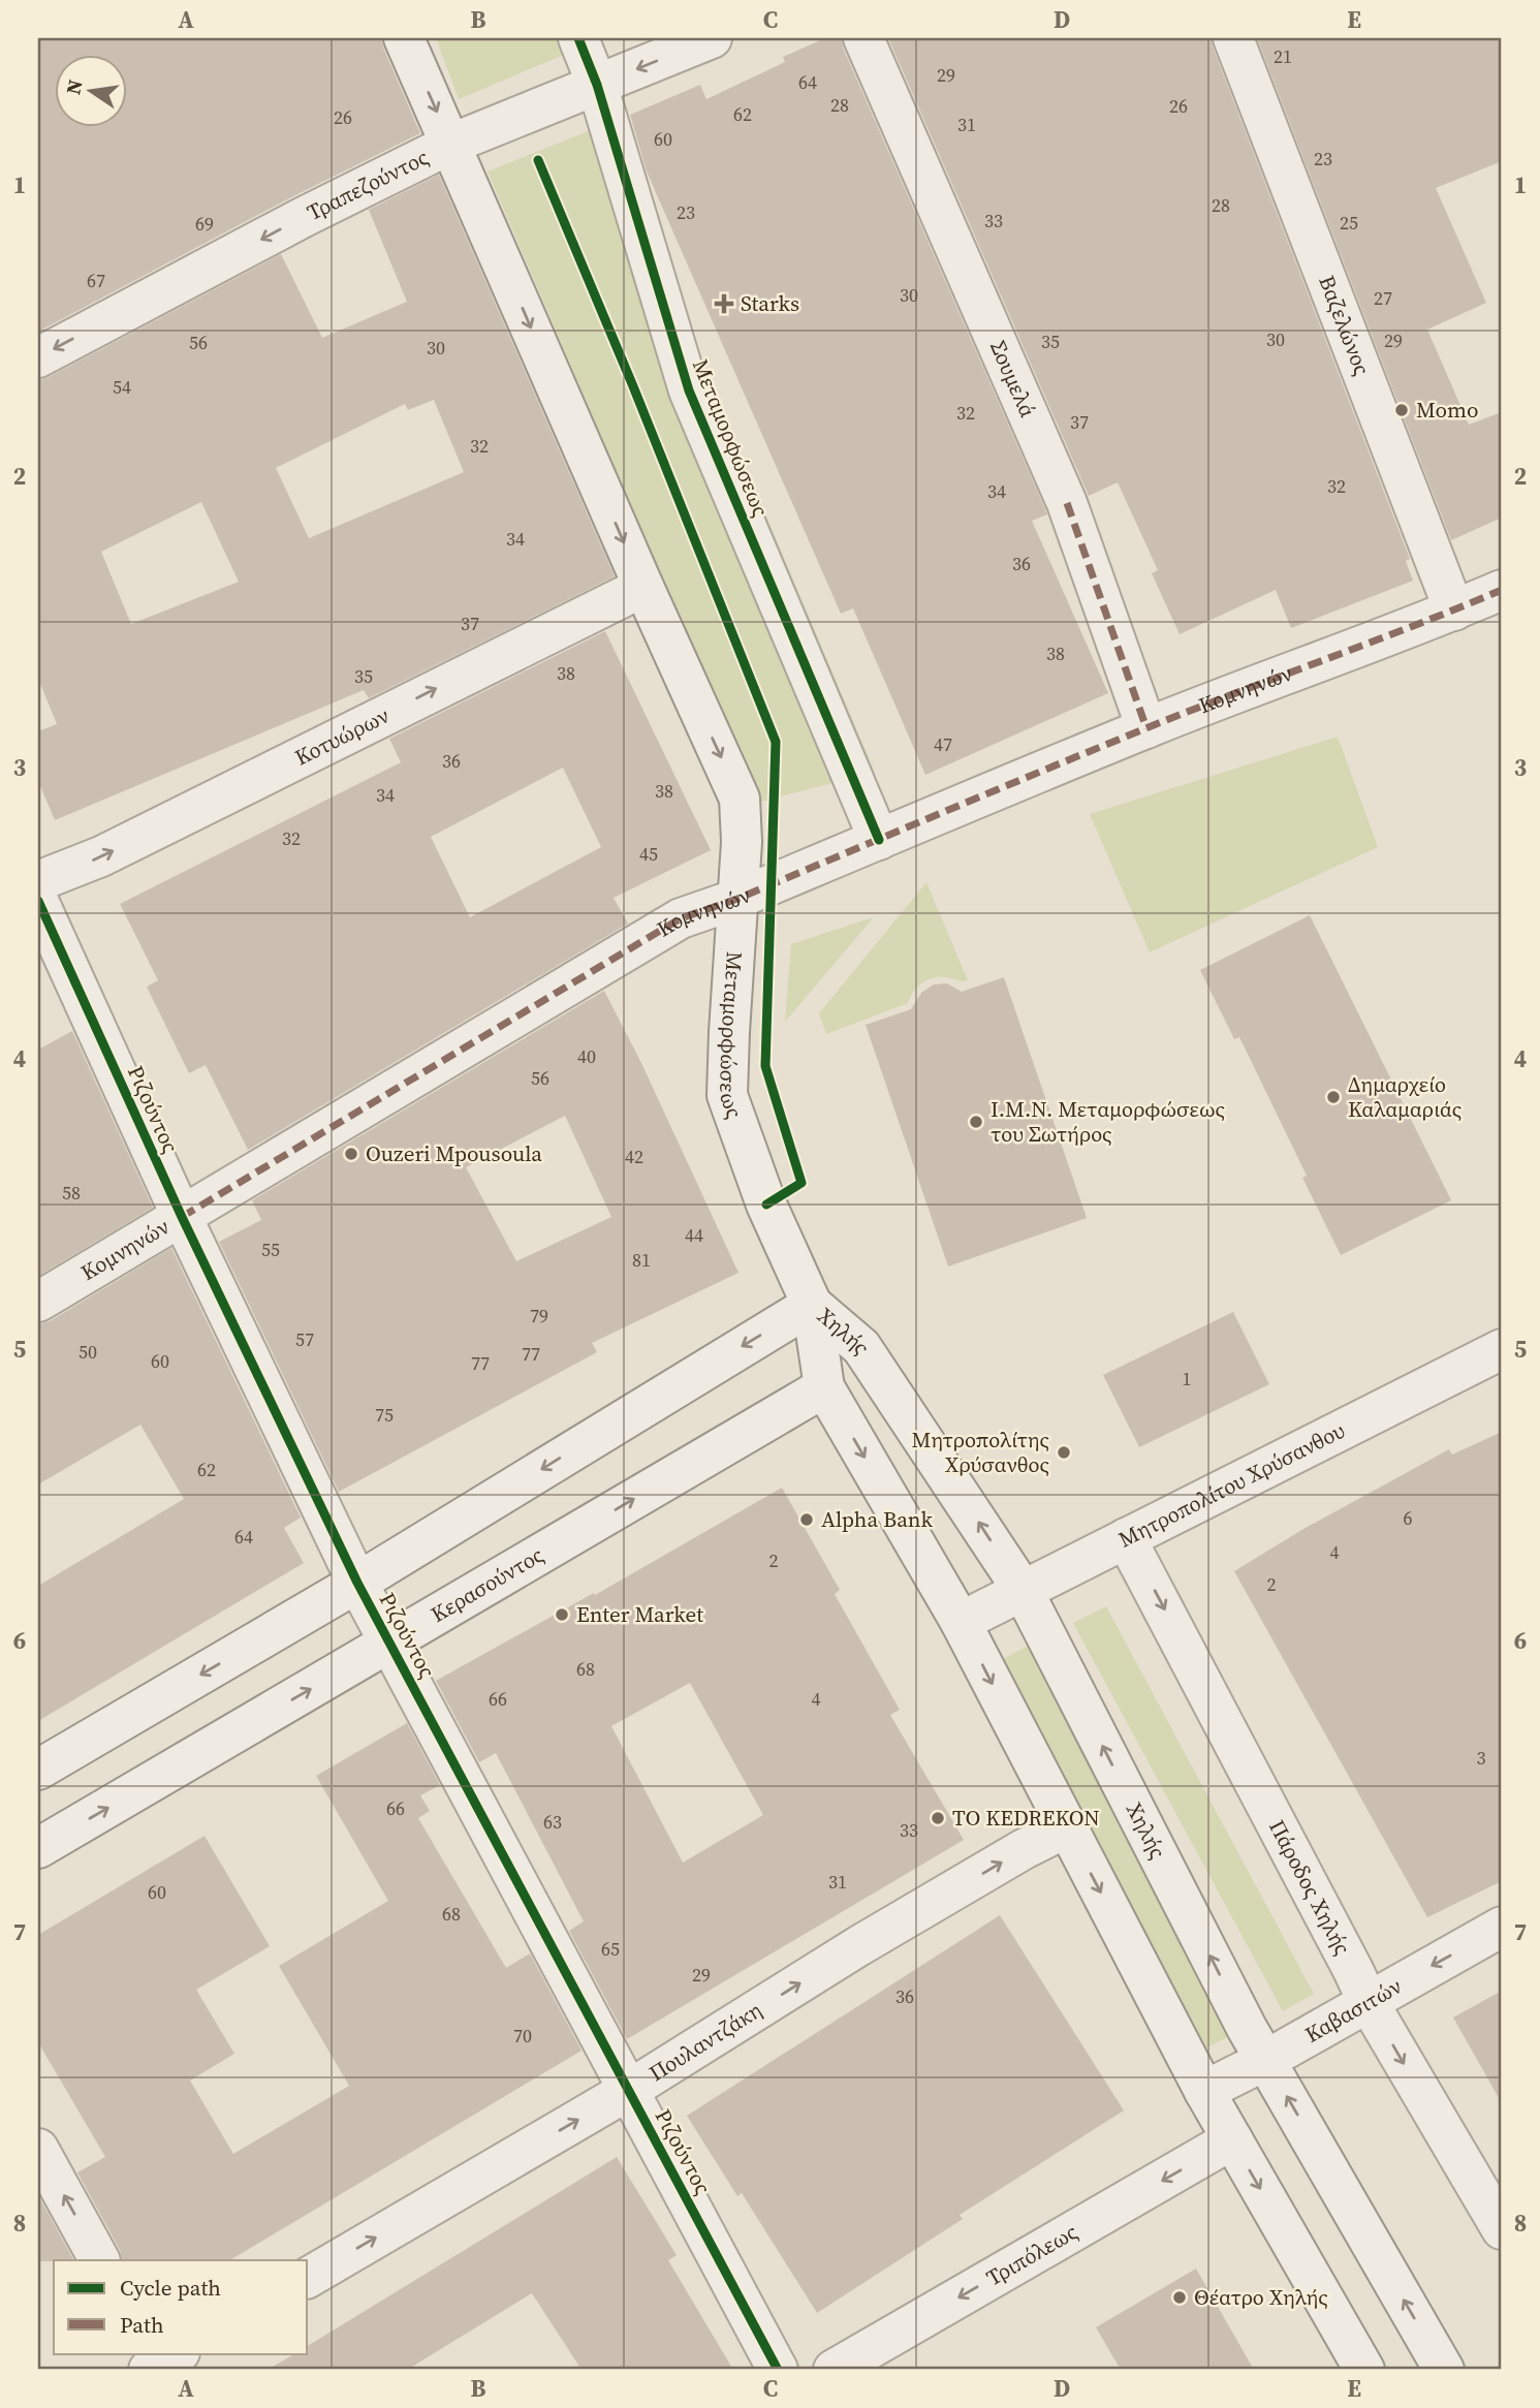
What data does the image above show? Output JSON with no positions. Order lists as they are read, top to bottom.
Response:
{
  "streets": {
    "street": [
      "Τραπεζούντος",
      "Βαζελώνος",
      "Σουμελά",
      "Μεταμορφώσεως",
      "Κομνηνών",
      "Κοτυώρων",
      "Ριζούντος",
      "Χηλής",
      "Μητροπολίτου Χρύσανθου",
      "Κερασούντος",
      "Πάροδος Χηλής",
      "Καβασιτών",
      "Πουλαντζάκη",
      "Τριπόλεως"
    ]
  },
  "crossings": [
    ["Τραπεζούντος", "Μεταμορφώσεως"],
    ["Βαζελώνος", "Κομνηνών"],
    ["Σουμελά", "Κομνηνών"],
    ["Μεταμορφώσεως", "Κομνηνών"],
    ["Μεταμορφώσεως", "Κοτυώρων"],
    ["Μεταμορφώσεως", "Χηλής"],
    ["Κομνηνών", "Ριζούντος"],
    ["Ριζούντος", "Κερασούντος"],
    ["Ριζούντος", "Πουλαντζάκη"],
    ["Χηλής", "Μητροπολίτου Χρύσανθου"],
    ["Χηλής", "Κερασούντος"],
    ["Χηλής", "Καβασιτών"],
    ["Χηλής", "Πουλαντζάκη"],
    ["Χηλής", "Τριπόλεως"],
    ["Μητροπολίτου Χρύσανθου", "Πάροδος Χηλής"],
    ["Πάροδος Χηλής", "Καβασιτών"]
  ],
  "one_way": [
    "Τραπεζούντος",
    "Κοτυώρων",
    "Πάροδος Χηλής",
    "Καβασιτών",
    "Πουλαντζάκη",
    "Τριπόλεως"
  ],
  "places": {
    "health": ["Starks"],
    "other": [
      "Momo",
      "Δημαρχείο Καλαμαριάς",
      "Ι.Μ.Ν. Μεταμορφώσεως του Σωτήρος",
      "Ouzeri Mpousoula",
      "Μητροπολίτης Χρύσανθος",
      "Alpha Bank",
      "Enter Market",
      "TO KEDREKON",
      "Θέατρο Χηλής"
    ]
  },
  "house_numbers": [
    "21",
    "29",
    "64",
    "28",
    "26",
    "62",
    "26",
    "31",
    "60",
    "23",
    "28",
    "23",
    "33",
    "25",
    "69",
    "67",
    "30",
    "27",
    "30",
    "29",
    "35",
    "56",
    "30",
    "54",
    "32",
    "37",
    "32",
    "32",
    "34",
    "34",
    "36",
    "37",
    "38",
    "38",
    "35",
    "47",
    "36",
    "38",
    "34",
    "32",
    "45",
    "40",
    "56",
    "42",
    "58",
    "44",
    "55",
    "81",
    "79",
    "57",
    "50",
    "77",
    "60",
    "77",
    "1",
    "75",
    "62",
    "6",
    "64",
    "4",
    "2",
    "2",
    "68",
    "66",
    "4",
    "3",
    "66",
    "63",
    "33",
    "31",
    "60",
    "68",
    "65",
    "29",
    "36",
    "70"
  ],
  "legend": ["Cycle path", "Path"],
  "north": "left",
  "grid": {
    "columns": [
      "A",
      "B",
      "C",
      "D",
      "E"
    ],
    "rows": [
      "1",
      "2",
      "3",
      "4",
      "5",
      "6",
      "7",
      "8"
    ]
  }
}
